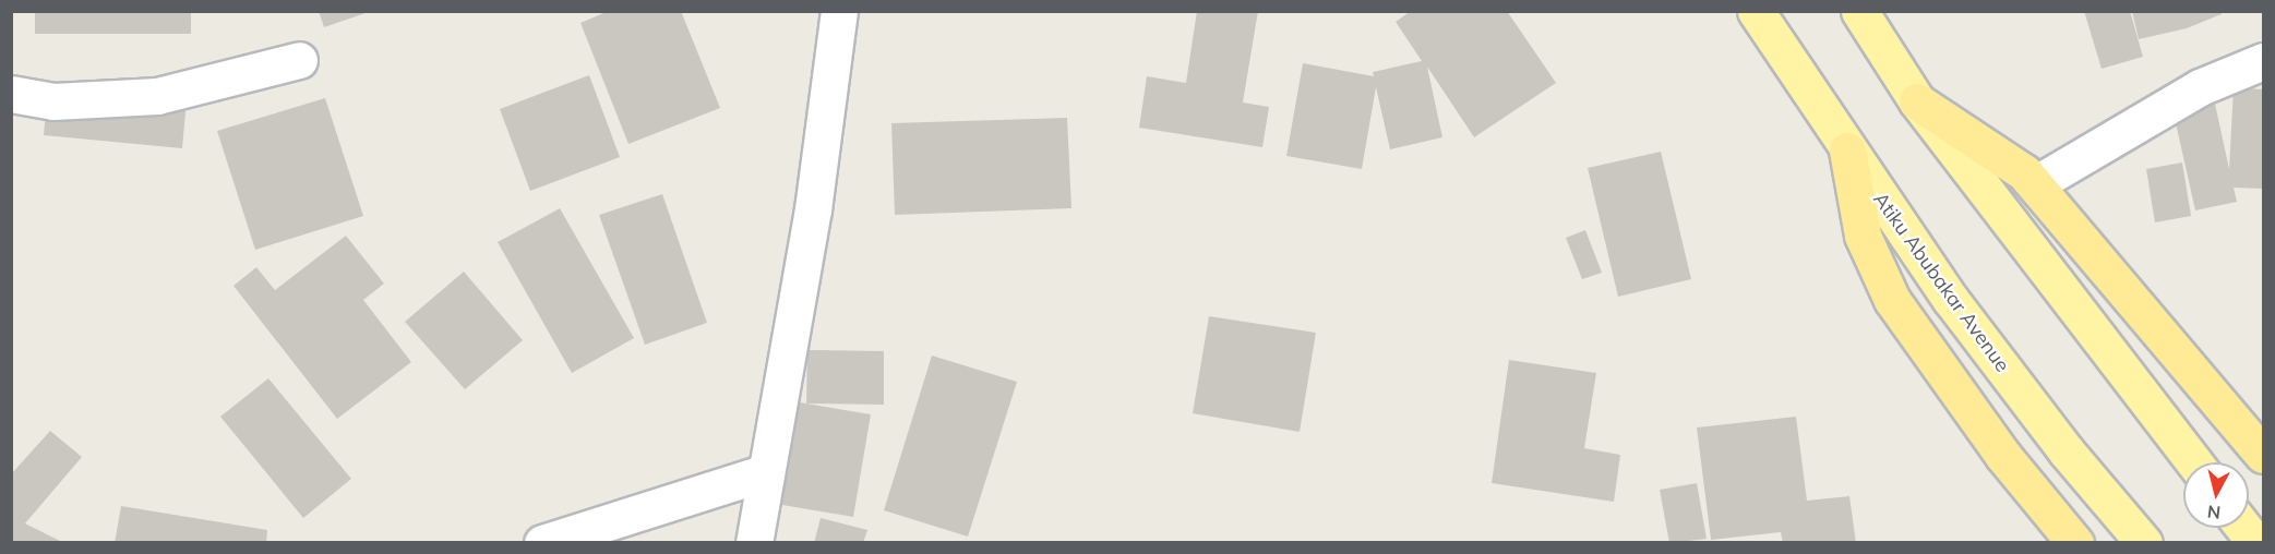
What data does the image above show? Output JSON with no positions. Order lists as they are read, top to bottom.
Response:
{
  "streets": {
    "main road": ["Atiku Abubakar Avenue"]
  },
  "north": "bottom"
}
